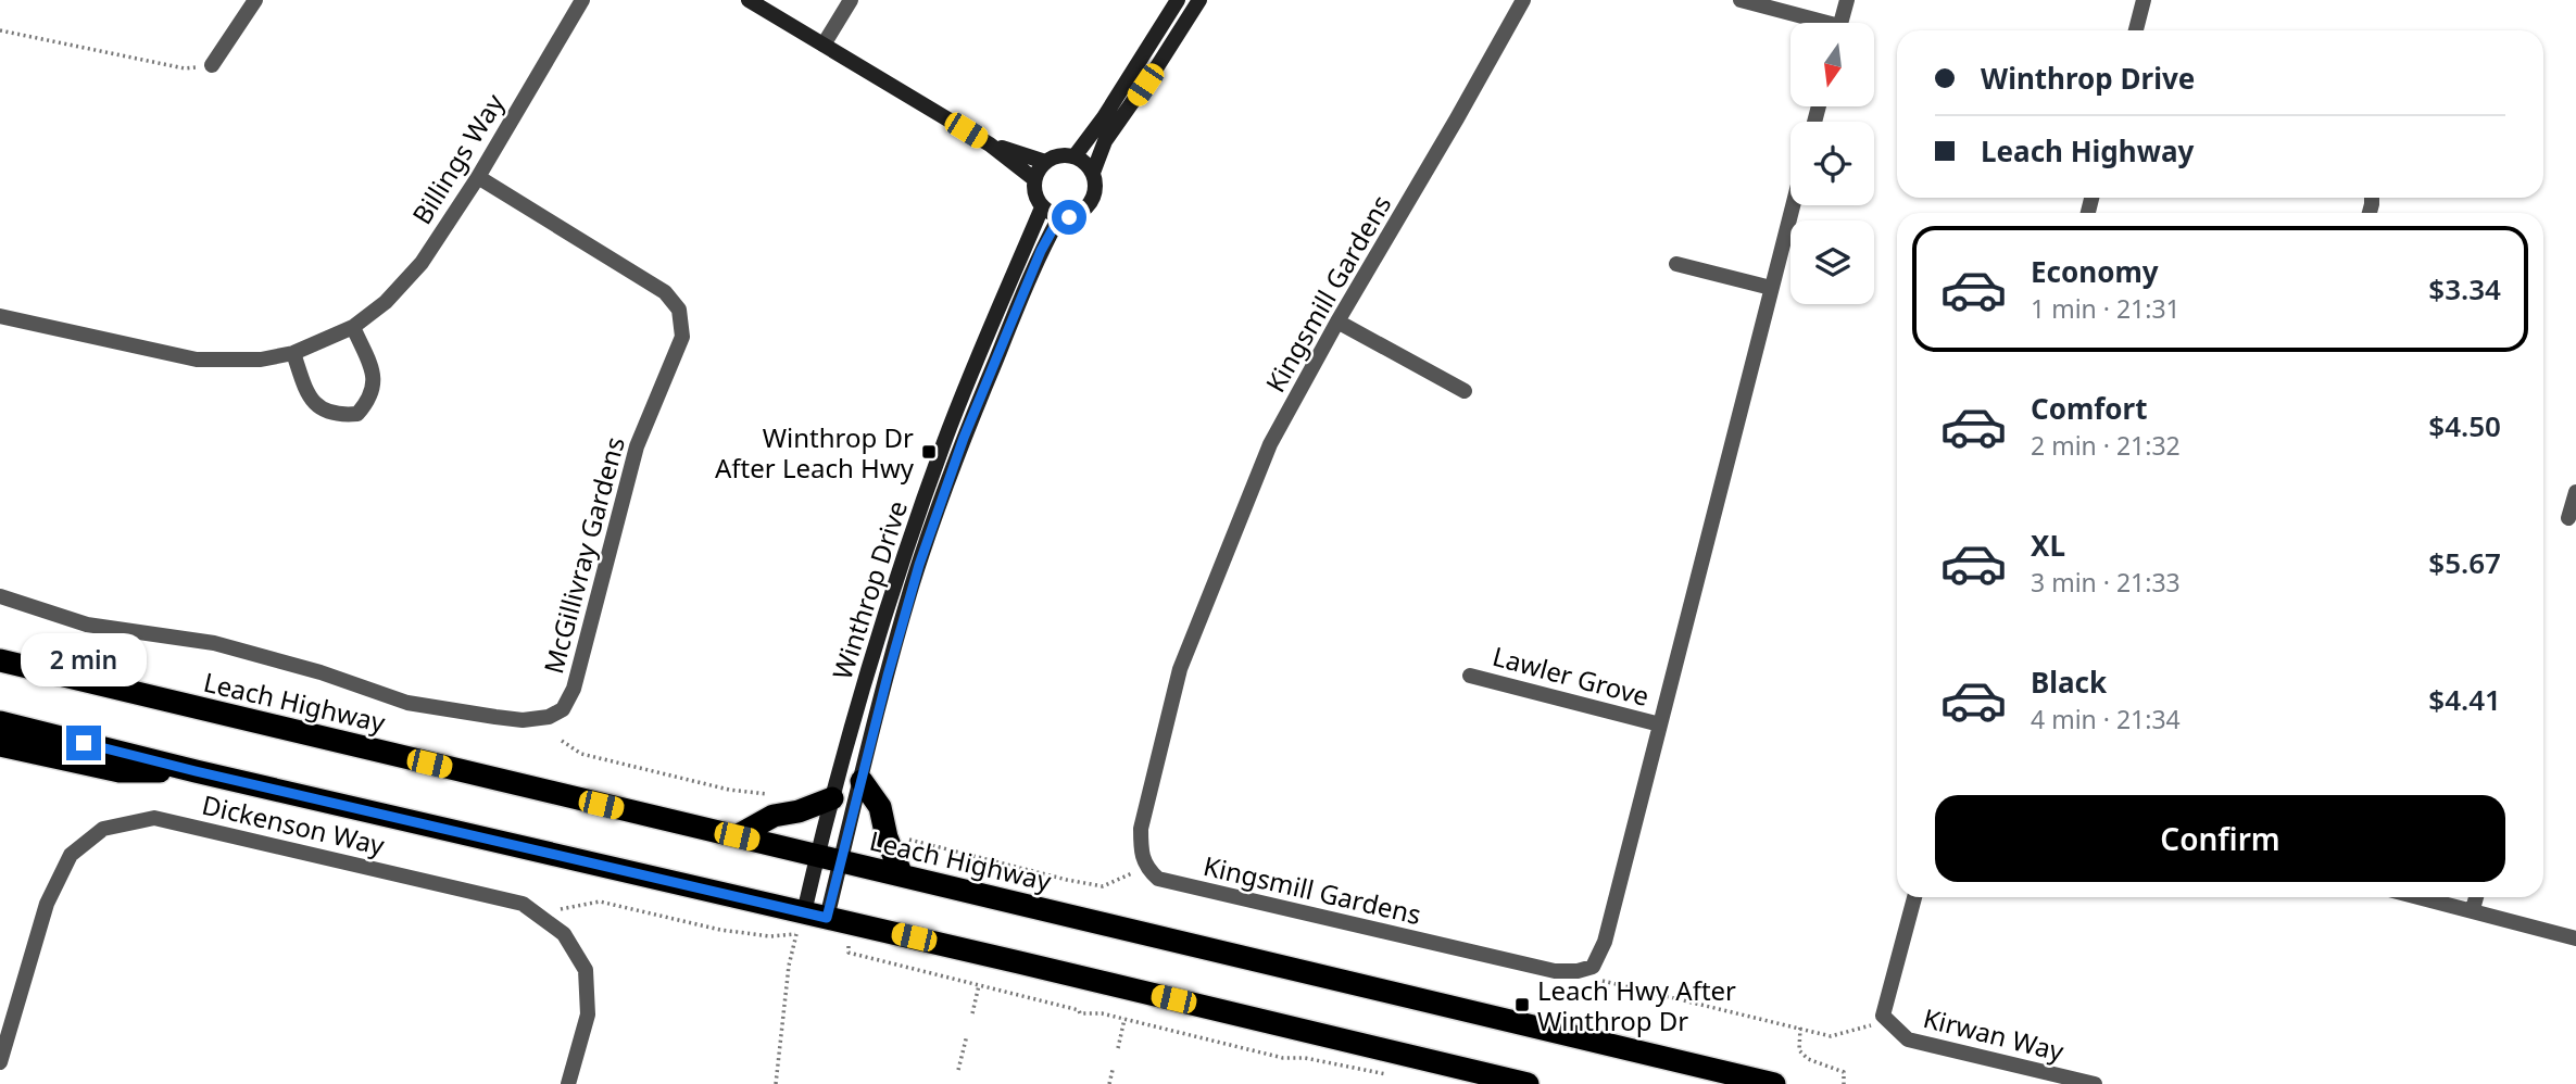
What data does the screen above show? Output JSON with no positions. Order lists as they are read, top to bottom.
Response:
{
  "streets": {
    "highway": ["Leach Highway"],
    "street": [
      "Billings Way",
      "Kingsmill Gardens",
      "McGillivray Gardens",
      "Winthrop Drive",
      "Lawler Grove",
      "Dickenson Way",
      "Kirwan Way"
    ]
  },
  "crossings": [
    ["Billings Way", "McGillivray Gardens"],
    ["Winthrop Drive", "Leach Highway"]
  ],
  "places": {
    "transit": ["Winthrop Dr After Leach Hwy", "Leach Hwy After Winthrop Dr"]
  },
  "north": "bottom",
  "page": {
    "banner": ["Winthrop Drive", "Leach Highway"],
    "list": [
      {
        "name": "Economy",
        "note": "1 min · 21:31",
        "value": "$3.34"
      },
      {
        "name": "Comfort",
        "note": "2 min · 21:32",
        "value": "$4.50"
      },
      {
        "name": "XL",
        "note": "3 min · 21:33",
        "value": "$5.67"
      },
      {
        "name": "Black",
        "note": "4 min · 21:34",
        "value": "$4.41"
      }
    ],
    "bubble": "2 min",
    "buttons": "Confirm"
  }
}
